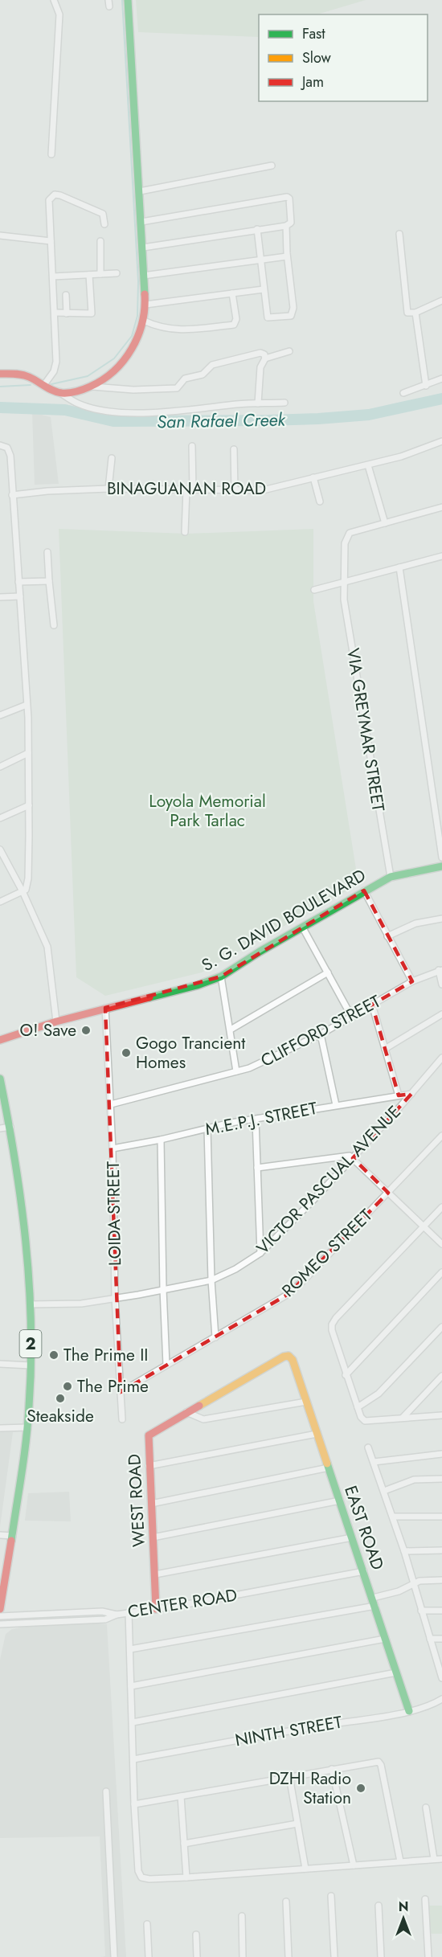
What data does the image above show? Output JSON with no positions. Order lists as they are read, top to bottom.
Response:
{
  "streets": {
    "main road": [
      "S. G. DAVID BOULEVARD",
      "2",
      "WEST ROAD",
      "EAST ROAD"
    ],
    "street": [
      "BINAGUANAN ROAD",
      "VIA GREYMAR STREET",
      "CLIFFORD STREET",
      "M.E.P.J. STREET",
      "VICTOR PASCUAL AVENUE",
      "LOIDA STREET",
      "ROMEO STREET",
      "CENTER ROAD",
      "NINTH STREET"
    ]
  },
  "crossings": [
    ["VIA GREYMAR STREET", "S. G. DAVID BOULEVARD"],
    ["S. G. DAVID BOULEVARD", "LOIDA STREET"],
    ["CLIFFORD STREET", "LOIDA STREET"],
    ["M.E.P.J. STREET", "VICTOR PASCUAL AVENUE"],
    ["M.E.P.J. STREET", "LOIDA STREET"],
    ["VICTOR PASCUAL AVENUE", "LOIDA STREET"],
    ["VICTOR PASCUAL AVENUE", "2"],
    ["LOIDA STREET", "ROMEO STREET"],
    ["WEST ROAD", "EAST ROAD"],
    ["WEST ROAD", "CENTER ROAD"],
    ["EAST ROAD", "CENTER ROAD"],
    ["EAST ROAD", "NINTH STREET"]
  ],
  "water": ["San Rafael Creek"],
  "parks": ["Loyola Memorial Park Tarlac"],
  "places": [
    "O! Save",
    "Gogo Trancient Homes",
    "The Prime II",
    "The Prime",
    "Steakside",
    "DZHI Radio Station"
  ],
  "legend": ["Fast", "Slow", "Jam"],
  "north": "top"
}
